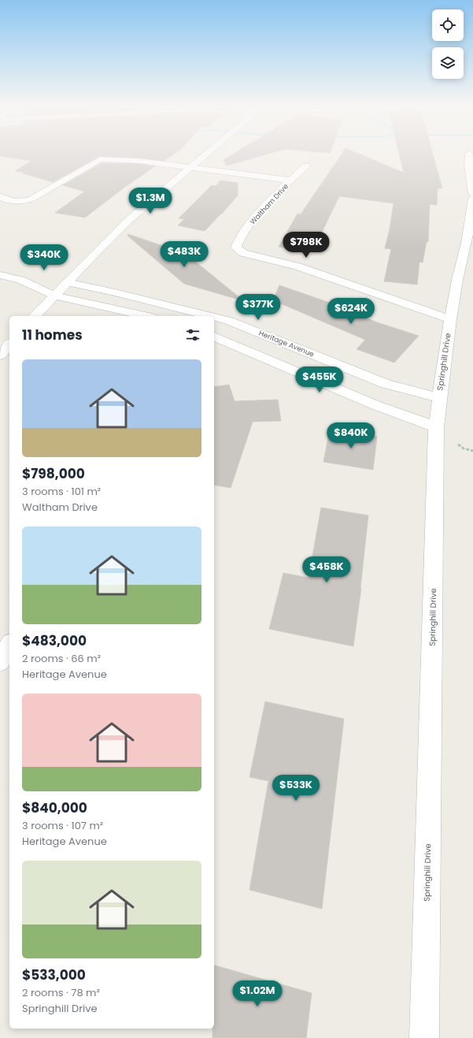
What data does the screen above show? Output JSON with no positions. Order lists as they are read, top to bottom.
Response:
{
  "streets": {
    "street": ["Waltham Drive", "Heritage Avenue", "Springhill Drive"]
  },
  "crossings": [
    ["Waltham Drive", "Springhill Drive"],
    ["Heritage Avenue", "Springhill Drive"]
  ],
  "page": {
    "price": [
      "$1.3M",
      "$798K",
      "$483K",
      "$340K",
      "$377K",
      "$624K",
      "$455K",
      "$840K",
      "$458K",
      "$533K",
      "$1.02M"
    ],
    "heading": "11 homes",
    "list": [
      {
        "name": "$798,000",
        "note": "3 rooms · 101 m² · Waltham Drive"
      },
      {
        "name": "$483,000",
        "note": "2 rooms · 66 m² · Heritage Avenue"
      },
      {
        "name": "$840,000",
        "note": "3 rooms · 107 m² · Heritage Avenue"
      },
      {
        "name": "$533,000",
        "note": "2 rooms · 78 m² · Springhill Drive"
      }
    ]
  }
}
